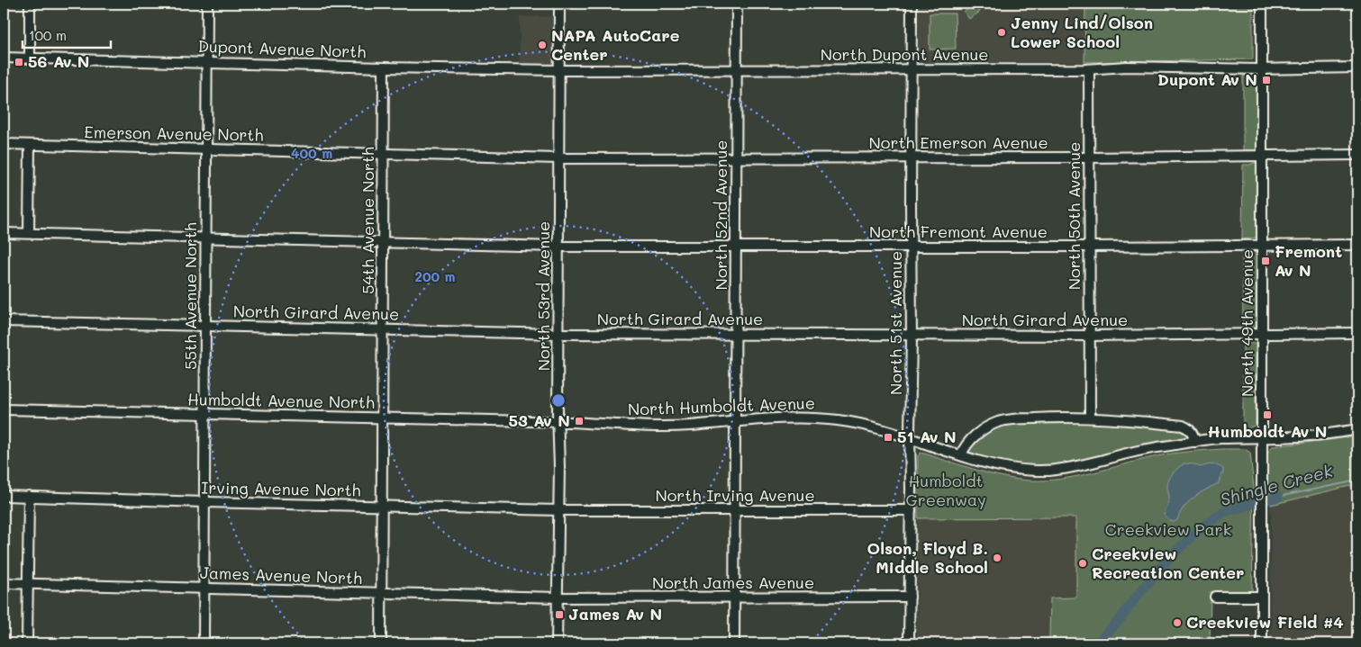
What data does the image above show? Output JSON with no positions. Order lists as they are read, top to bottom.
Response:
{
  "streets": {
    "street": [
      "Dupont Avenue North",
      "North Dupont Avenue",
      "Emerson Avenue North",
      "North Emerson Avenue",
      "North 52nd Avenue",
      "North 50th Avenue",
      "54th Avenue North",
      "North Fremont Avenue",
      "55th Avenue North",
      "North 53rd Avenue",
      "North Girard Avenue",
      "North 51st Avenue",
      "North 49th Avenue",
      "Humboldt Avenue North",
      "North Humboldt Avenue",
      "Irving Avenue North",
      "North Irving Avenue",
      "James Avenue North",
      "North James Avenue"
    ]
  },
  "crossings": [
    ["Dupont Avenue North", "North Dupont Avenue"],
    ["Dupont Avenue North", "54th Avenue North"],
    ["Dupont Avenue North", "55th Avenue North"],
    ["Dupont Avenue North", "North 53rd Avenue"],
    ["North Dupont Avenue", "North 52nd Avenue"],
    ["North Dupont Avenue", "North 50th Avenue"],
    ["North Dupont Avenue", "North 53rd Avenue"],
    ["North Dupont Avenue", "North 51st Avenue"],
    ["North Dupont Avenue", "North 49th Avenue"],
    ["Emerson Avenue North", "North Emerson Avenue"],
    ["Emerson Avenue North", "54th Avenue North"],
    ["Emerson Avenue North", "55th Avenue North"],
    ["Emerson Avenue North", "North 53rd Avenue"],
    ["North Emerson Avenue", "North 52nd Avenue"],
    ["North Emerson Avenue", "North 50th Avenue"],
    ["North Emerson Avenue", "North 53rd Avenue"],
    ["North Emerson Avenue", "North 51st Avenue"],
    ["North Emerson Avenue", "North 49th Avenue"],
    ["North 52nd Avenue", "North Fremont Avenue"],
    ["North 52nd Avenue", "North Girard Avenue"],
    ["North 52nd Avenue", "North Humboldt Avenue"],
    ["North 52nd Avenue", "North Irving Avenue"],
    ["North 52nd Avenue", "North James Avenue"],
    ["North 50th Avenue", "North Fremont Avenue"],
    ["North 50th Avenue", "North Girard Avenue"],
    ["54th Avenue North", "North Fremont Avenue"],
    ["54th Avenue North", "North Girard Avenue"],
    ["54th Avenue North", "Humboldt Avenue North"],
    ["54th Avenue North", "Irving Avenue North"],
    ["54th Avenue North", "James Avenue North"],
    ["North Fremont Avenue", "55th Avenue North"],
    ["North Fremont Avenue", "North 53rd Avenue"],
    ["North Fremont Avenue", "North 51st Avenue"],
    ["North Fremont Avenue", "North 49th Avenue"],
    ["55th Avenue North", "North Girard Avenue"],
    ["55th Avenue North", "Humboldt Avenue North"],
    ["55th Avenue North", "Irving Avenue North"],
    ["55th Avenue North", "James Avenue North"],
    ["North 53rd Avenue", "North Girard Avenue"],
    ["North 53rd Avenue", "Humboldt Avenue North"],
    ["North 53rd Avenue", "North Humboldt Avenue"],
    ["North 53rd Avenue", "Irving Avenue North"],
    ["North 53rd Avenue", "North Irving Avenue"],
    ["North 53rd Avenue", "James Avenue North"],
    ["North 53rd Avenue", "North James Avenue"],
    ["North Girard Avenue", "North 51st Avenue"],
    ["North Girard Avenue", "North 49th Avenue"],
    ["North 51st Avenue", "North Humboldt Avenue"],
    ["North 51st Avenue", "North Irving Avenue"],
    ["North 51st Avenue", "North James Avenue"],
    ["North 49th Avenue", "North Humboldt Avenue"],
    ["Humboldt Avenue North", "North Humboldt Avenue"],
    ["Irving Avenue North", "North Irving Avenue"],
    ["James Avenue North", "North James Avenue"]
  ],
  "water": ["Shingle Creek"],
  "parks": ["Humboldt Greenway", "Creekview Park"],
  "places": {
    "other": [
      "Jenny Lind/Olson Lower School",
      "NAPA AutoCare Center",
      "Olson, Floyd B. Middle School",
      "Creekview Recreation Center",
      "Creekview Field #4"
    ],
    "transit": [
      "56 Av N",
      "Dupont Av N",
      "Fremont Av N",
      "Humboldt Av N",
      "53 Av N",
      "51 Av N",
      "James Av N"
    ]
  },
  "scale_bar": "100 m",
  "rings": ["400 m", "200 m"]
}
